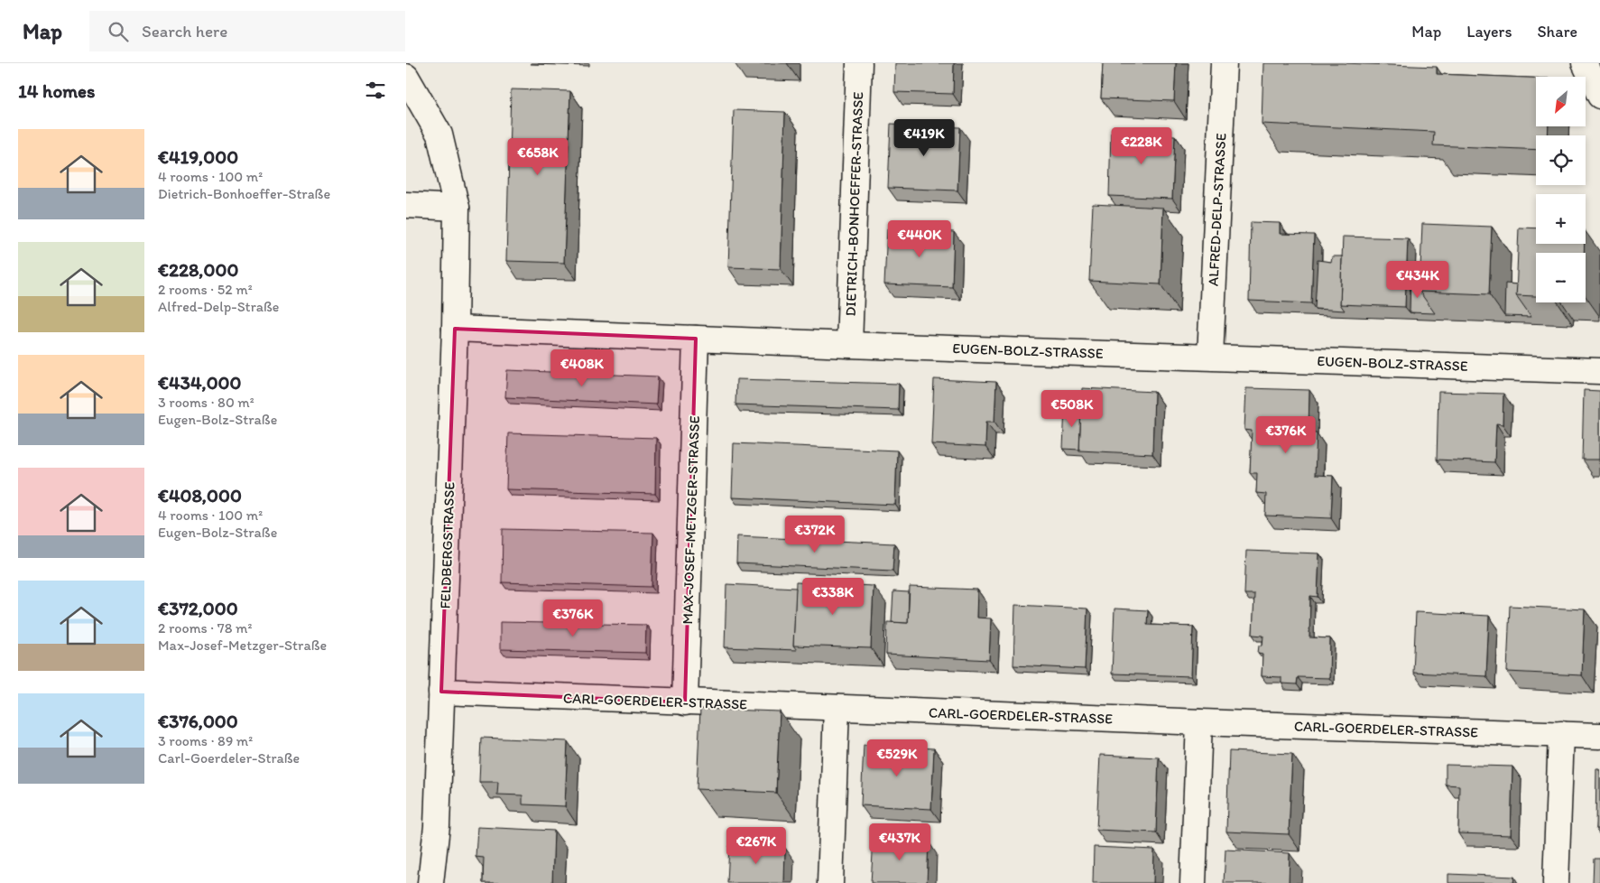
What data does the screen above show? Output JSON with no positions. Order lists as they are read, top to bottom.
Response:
{
  "streets": {
    "street": [
      "DIETRICH-BONHOEFFER-STRASSE",
      "ALFRED-DELP-STRASSE",
      "EUGEN-BOLZ-STRASSE",
      "MAX-JOSEF-METZGER-STRASSE",
      "FELDBERGSTRASSE",
      "CARL-GOERDELER-STRASSE"
    ]
  },
  "crossings": [
    ["DIETRICH-BONHOEFFER-STRASSE", "EUGEN-BOLZ-STRASSE"],
    ["ALFRED-DELP-STRASSE", "EUGEN-BOLZ-STRASSE"],
    ["EUGEN-BOLZ-STRASSE", "MAX-JOSEF-METZGER-STRASSE"],
    ["EUGEN-BOLZ-STRASSE", "FELDBERGSTRASSE"],
    ["MAX-JOSEF-METZGER-STRASSE", "CARL-GOERDELER-STRASSE"],
    ["FELDBERGSTRASSE", "CARL-GOERDELER-STRASSE"]
  ],
  "north": "bottom left",
  "page": {
    "header": "Map",
    "search": "Search here",
    "nav": ["Map", "Layers", "Share"],
    "heading": "14 homes",
    "map_buttons": ["+", "−"],
    "list": [
      {
        "name": "€419,000",
        "note": "4 rooms · 100 m² · Dietrich-Bonhoeffer-Straße"
      },
      {
        "name": "€228,000",
        "note": "2 rooms · 52 m² · Alfred-Delp-Straße"
      },
      {
        "name": "€434,000",
        "note": "3 rooms · 80 m² · Eugen-Bolz-Straße"
      },
      {
        "name": "€408,000",
        "note": "4 rooms · 100 m² · Eugen-Bolz-Straße"
      },
      {
        "name": "€372,000",
        "note": "2 rooms · 78 m² · Max-Josef-Metzger-Straße"
      },
      {
        "name": "€376,000",
        "note": "3 rooms · 89 m² · Carl-Goerdeler-Straße"
      }
    ],
    "price": [
      "€419K",
      "€228K",
      "€658K",
      "€440K",
      "€434K",
      "€408K",
      "€508K",
      "€376K",
      "€372K",
      "€338K",
      "€376K",
      "€529K",
      "€437K",
      "€267K"
    ]
  }
}
